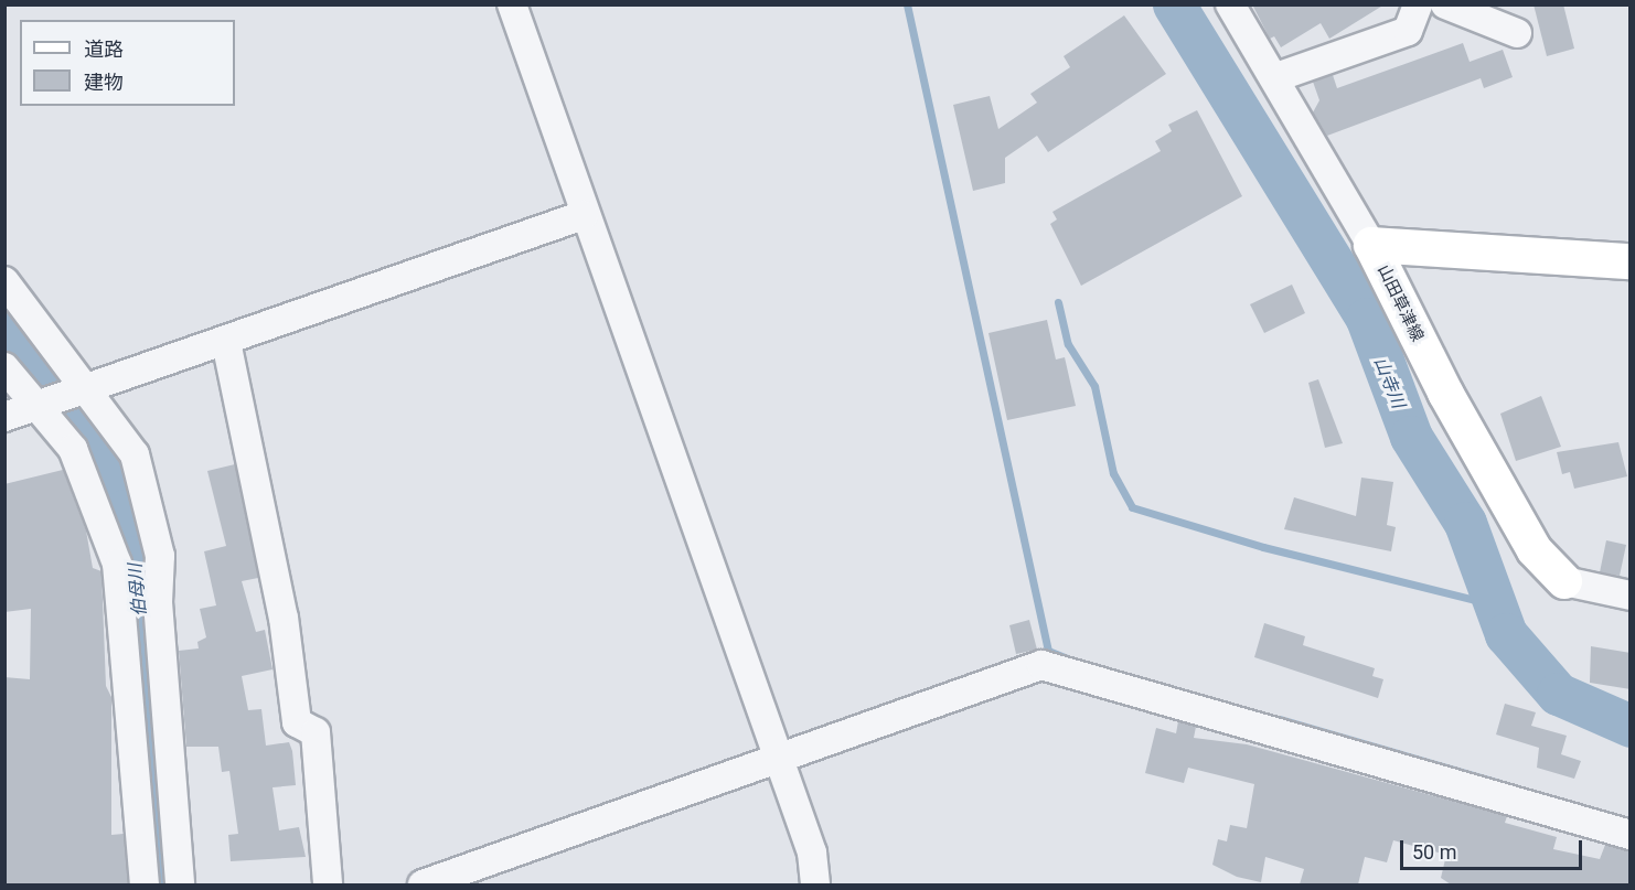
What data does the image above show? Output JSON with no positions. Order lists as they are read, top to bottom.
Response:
{
  "streets": {
    "main road": ["山田草津線"]
  },
  "water": ["山寺川", "伯母川"],
  "legend": ["道路", "建物"],
  "scale_bar": "50 m"
}
